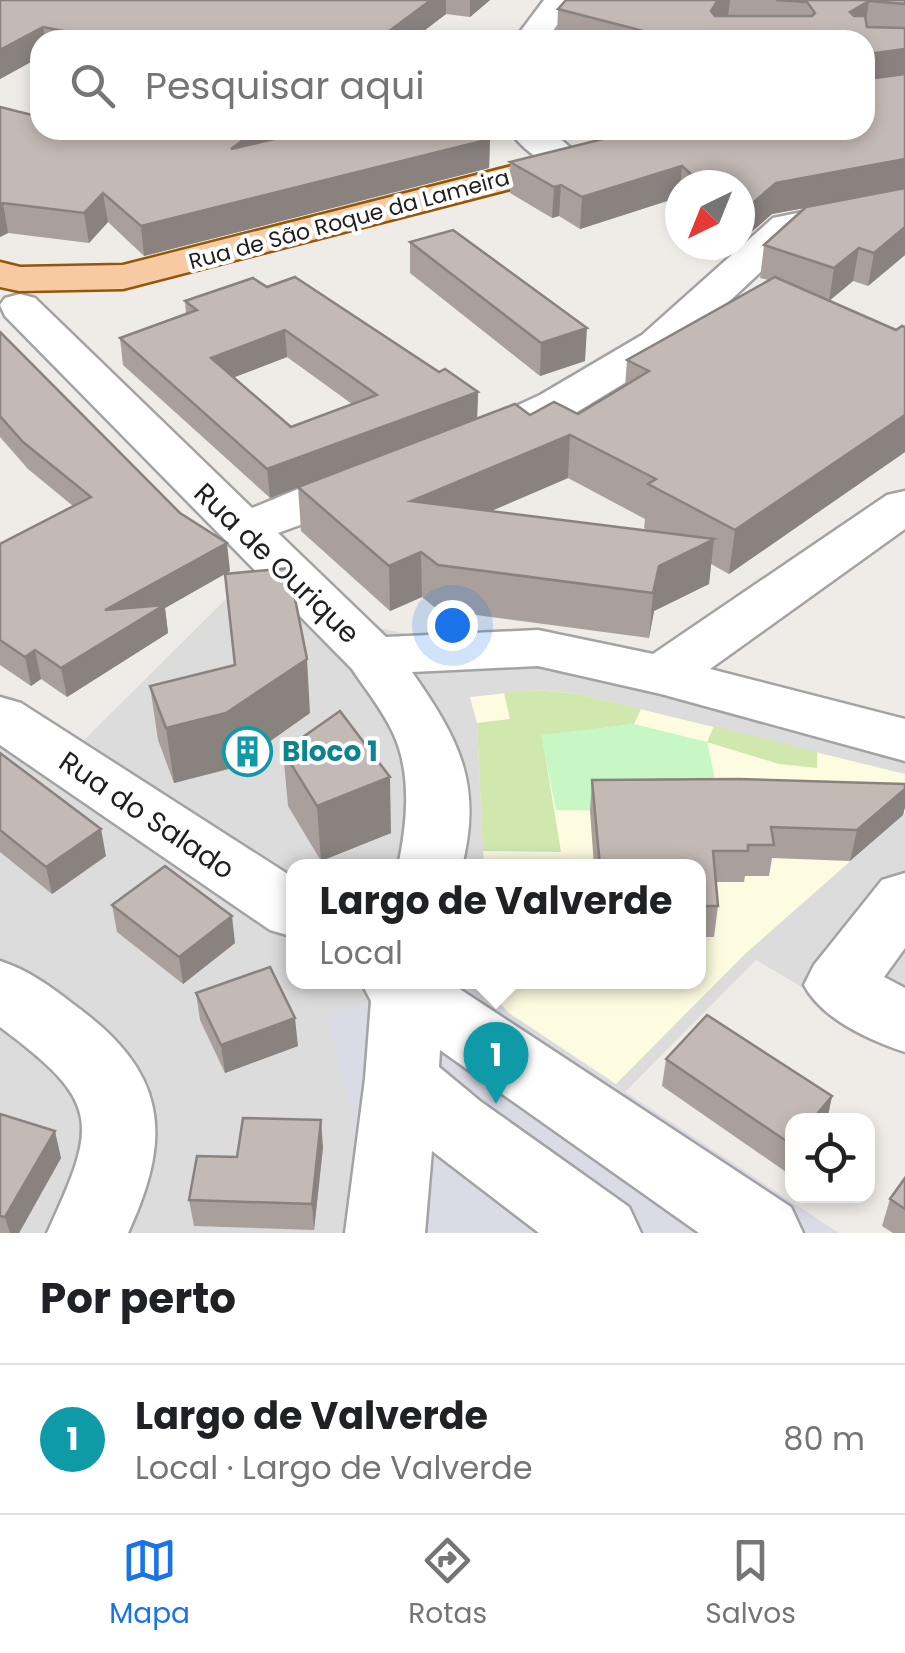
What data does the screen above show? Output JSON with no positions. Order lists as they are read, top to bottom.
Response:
{
  "streets": {
    "main road": ["Rua de São Roque da Lameira"],
    "street": ["Rua de Ourique", "Rua do Salado"]
  },
  "crossings": [
    ["Rua de São Roque da Lameira", "Rua de Ourique"]
  ],
  "places": {
    "building": ["Bloco 1"]
  },
  "north": "bottom left",
  "page": {
    "search": "Pesquisar aqui",
    "popup": ["Largo de Valverde", "Local"],
    "pins": "1",
    "heading": "Por perto",
    "list": [
      {
        "mark": "1",
        "name": "Largo de Valverde",
        "note": "Local · Largo de Valverde",
        "value": "80 m"
      }
    ],
    "nav": ["Mapa", "Rotas", "Salvos"]
  }
}
